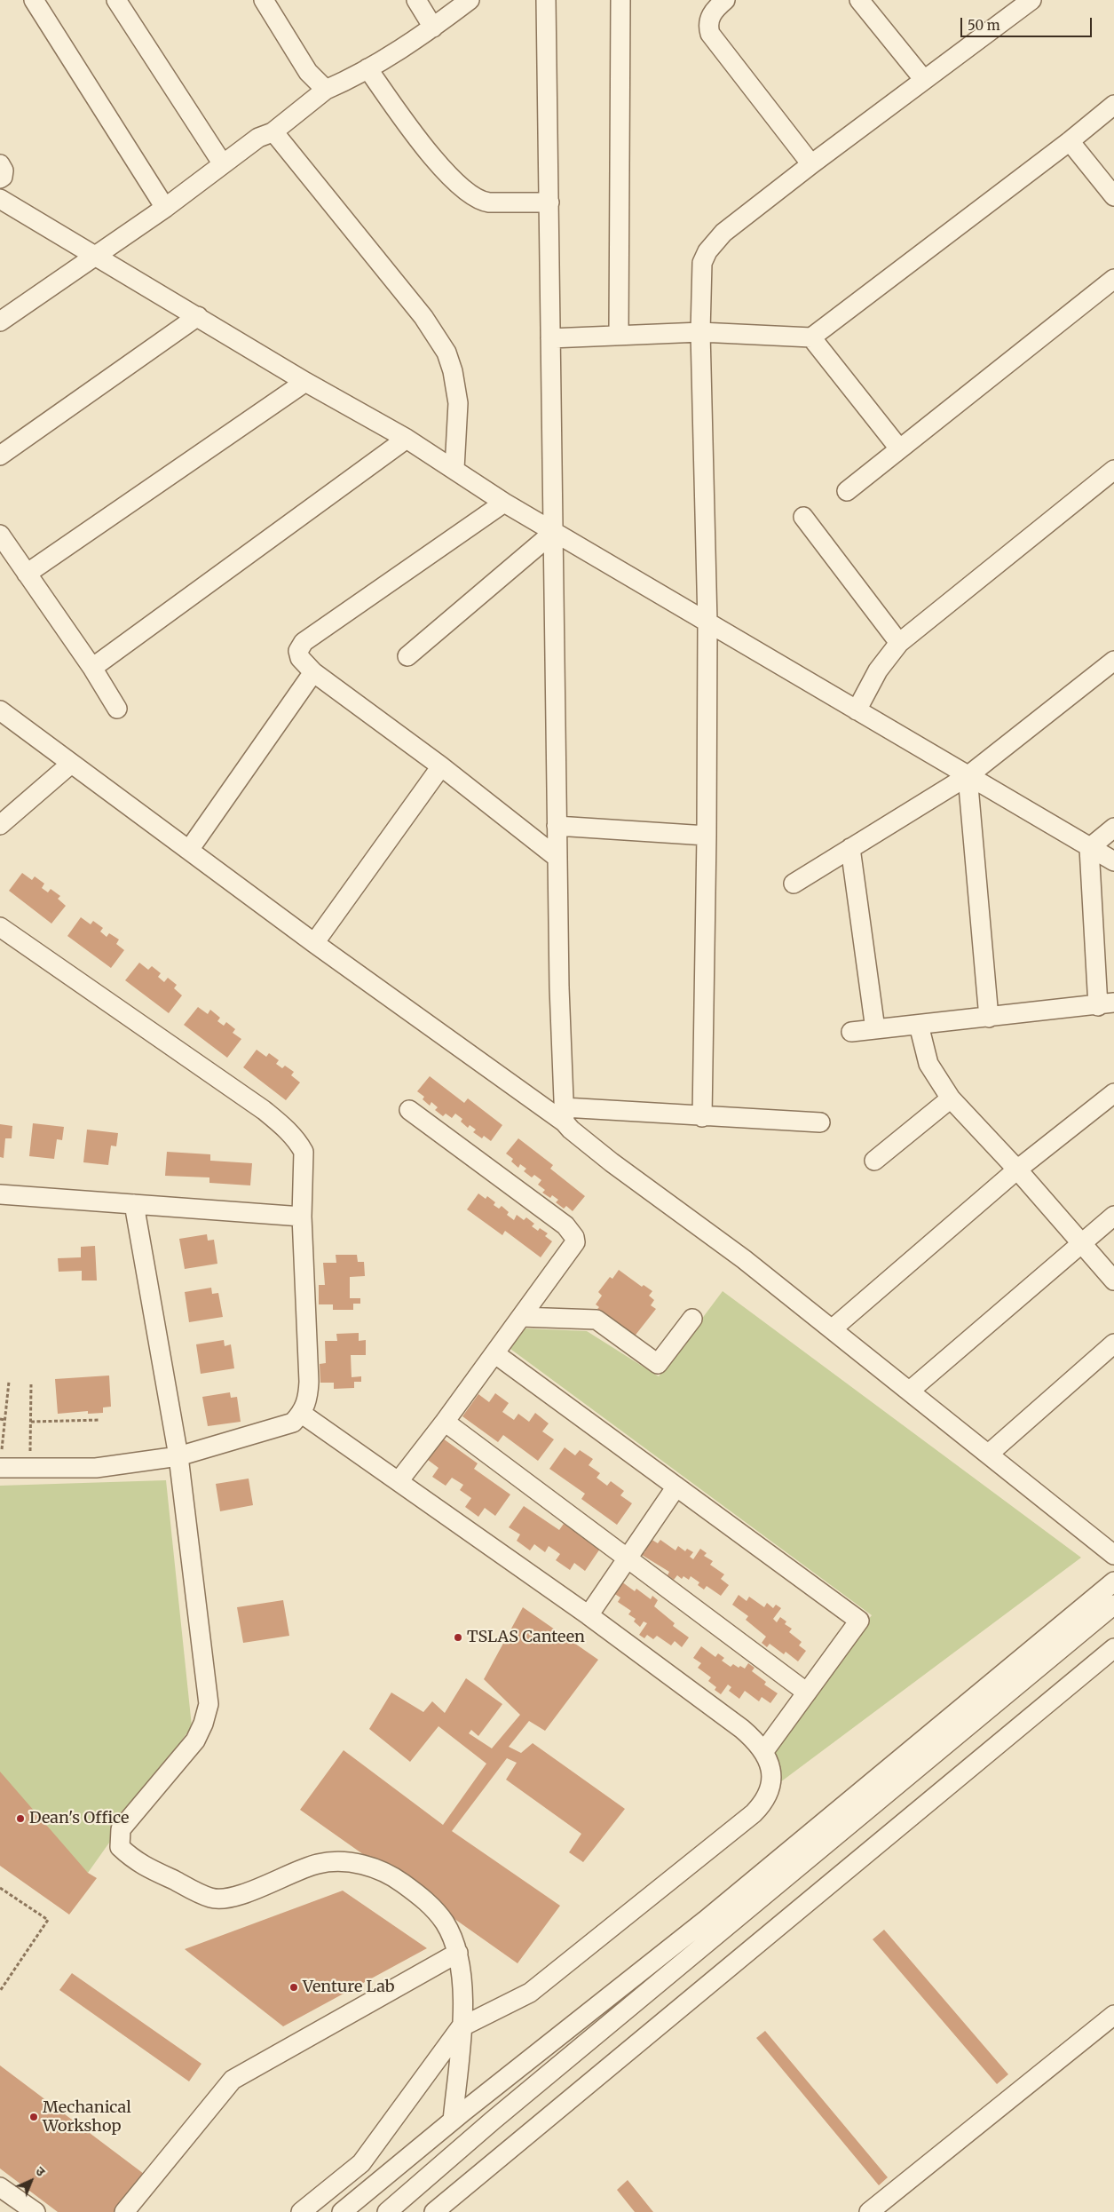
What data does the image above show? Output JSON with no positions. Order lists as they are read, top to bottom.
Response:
{
  "places": [
    "TSLAS Canteen",
    "Dean's Office",
    "Venture Lab",
    "Mechanical Workshop"
  ],
  "scale_bar": "50 m",
  "north": "top right"
}
